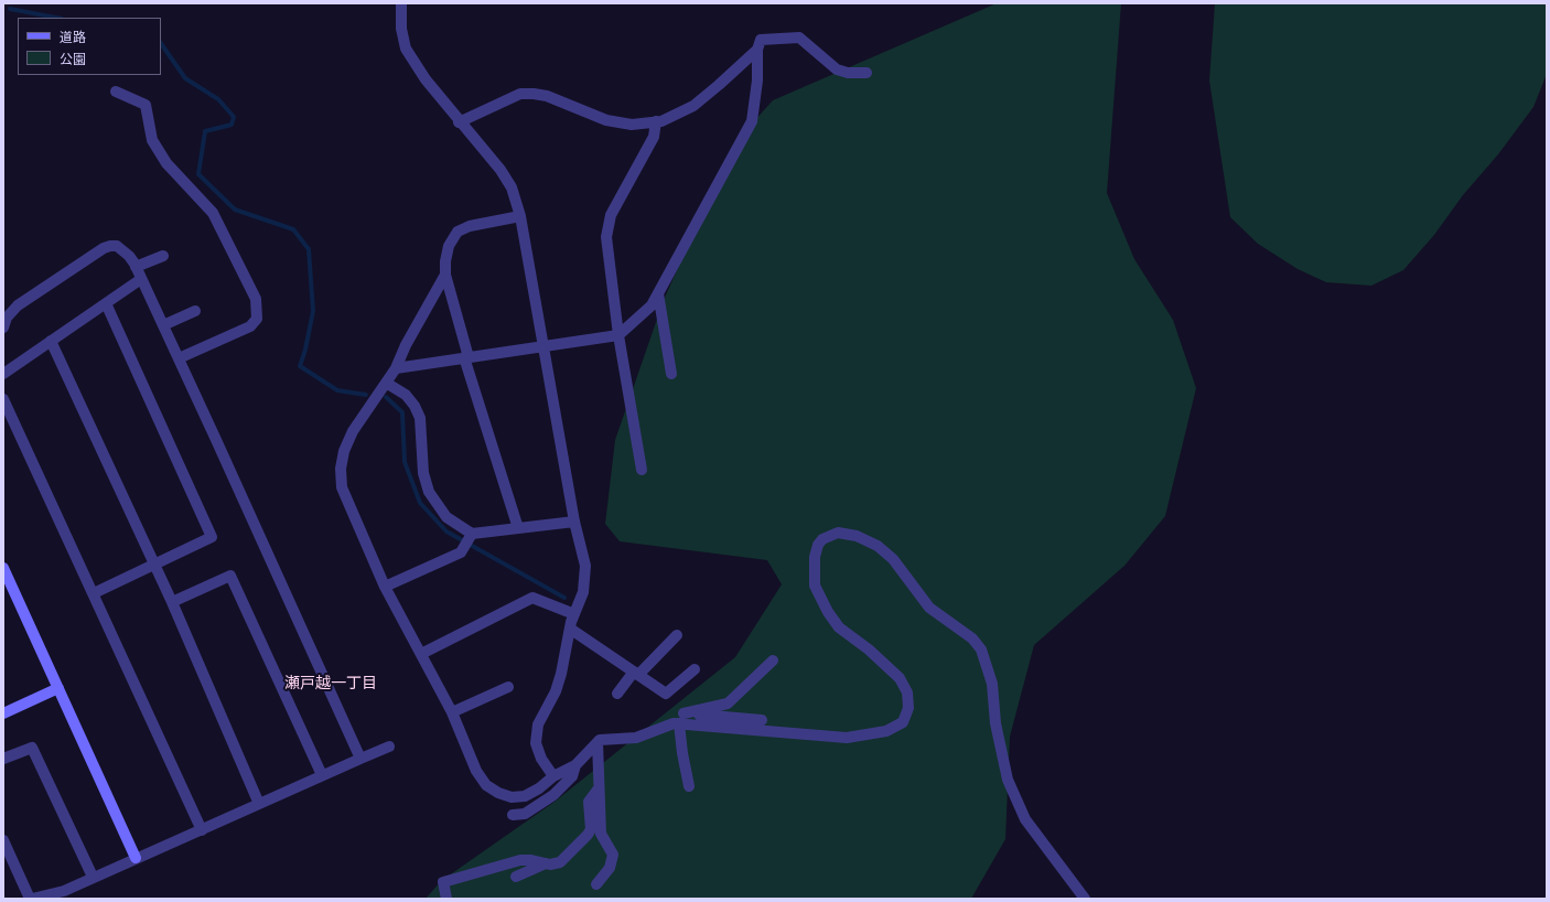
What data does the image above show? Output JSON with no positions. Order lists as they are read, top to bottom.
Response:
{
  "districts": ["瀬戸越一丁目"],
  "legend": ["道路", "公園"]
}
